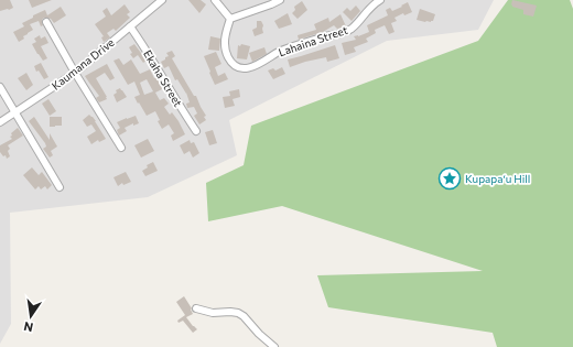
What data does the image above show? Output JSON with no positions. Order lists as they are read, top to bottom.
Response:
{
  "streets": {
    "street": ["Lahaina Street", "Kaumana Drive", "Ekaha Street"]
  },
  "crossings": [
    ["Kaumana Drive", "Ekaha Street"]
  ],
  "places": {
    "place": ["Kupapaʻu Hill"]
  },
  "north": "bottom"
}
